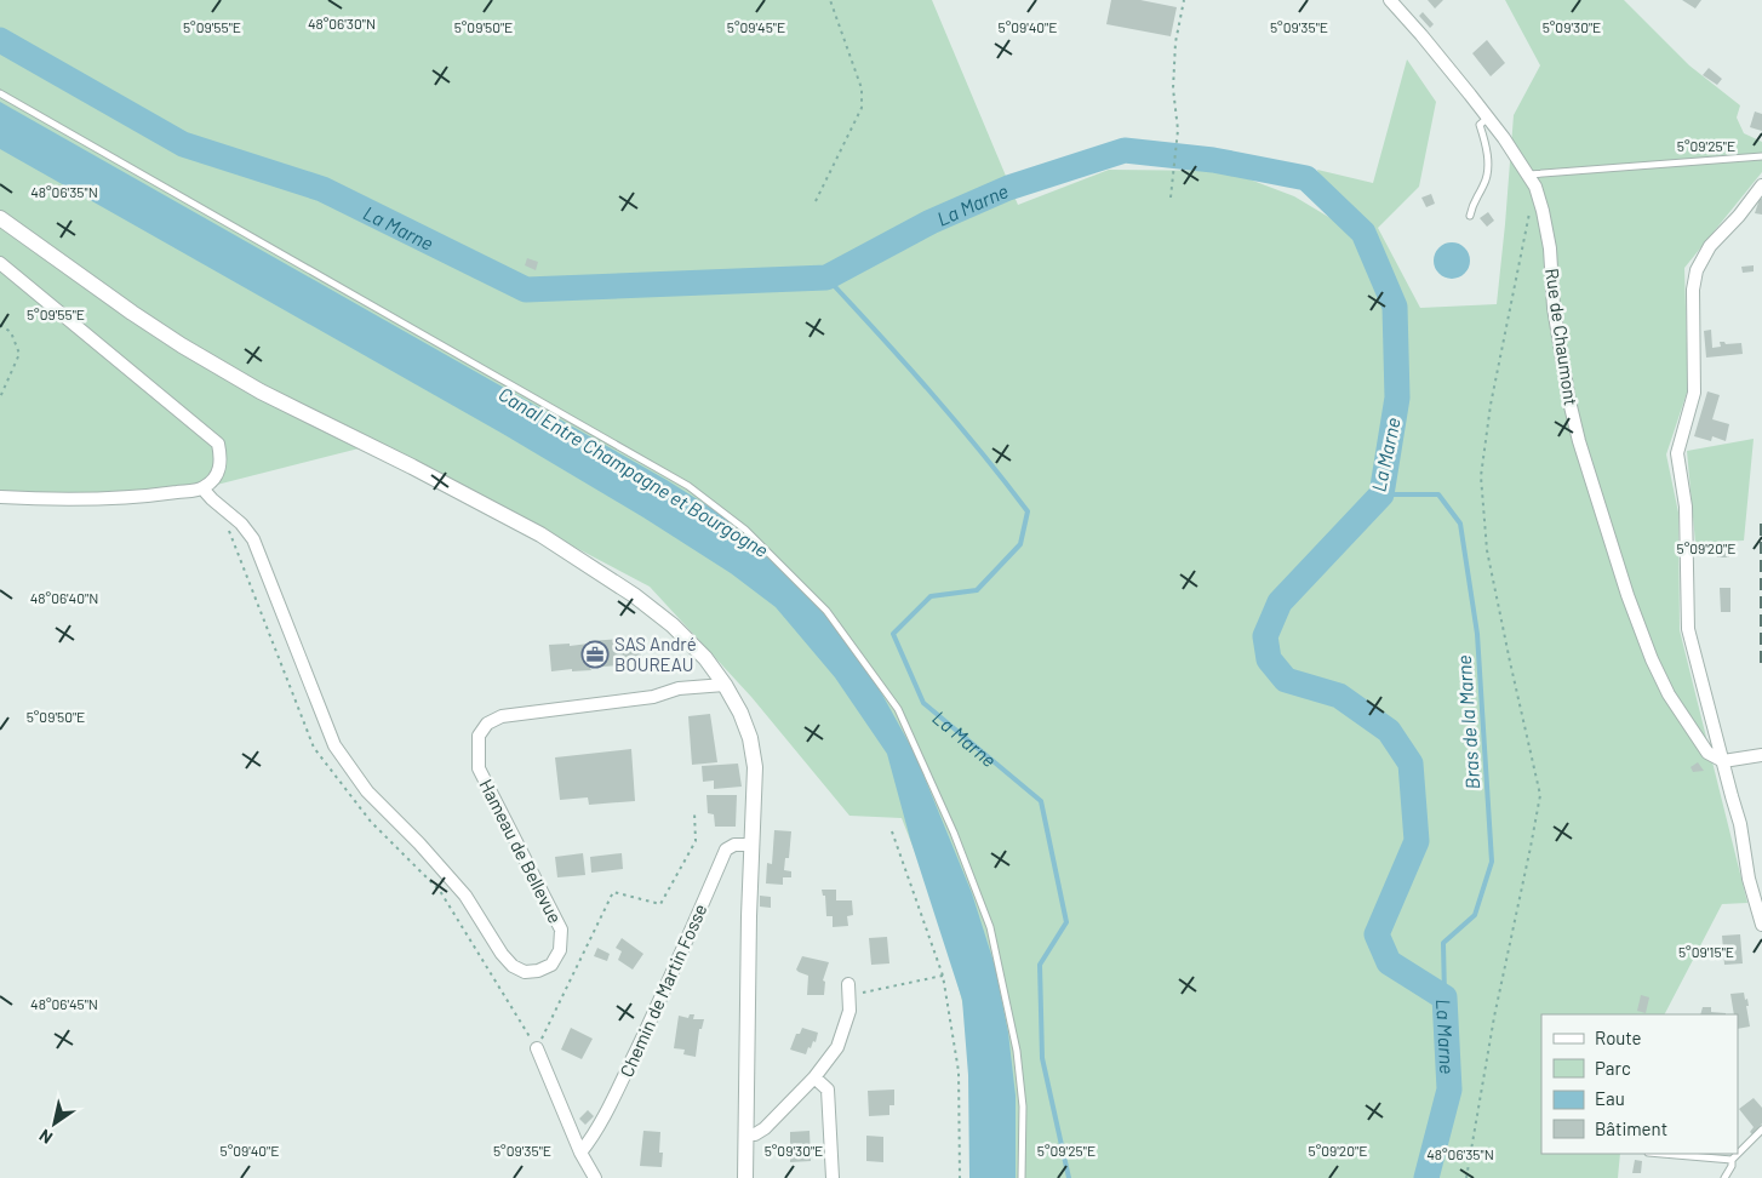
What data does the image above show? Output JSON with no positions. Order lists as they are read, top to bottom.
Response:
{
  "streets": {
    "street": ["Rue de Chaumont", "Hameau de Bellevue", "Chemin de Martin Fosse"]
  },
  "water": ["La Marne", "Canal Entre Champagne et Bourgogne", "Bras de la Marne"],
  "places": {
    "office": ["SAS André BOUREAU"]
  },
  "legend": [
    "Route",
    "Parc",
    "Eau",
    "Bâtiment"
  ],
  "north": "bottom left",
  "coordinates": [
    "48°06'30\"N",
    "5°09'55\"E",
    "5°09'50\"E",
    "5°09'45\"E",
    "5°09'40\"E",
    "5°09'35\"E",
    "5°09'30\"E",
    "5°09'25\"E",
    "48°06'35\"N",
    "5°09'20\"E",
    "48°06'40\"N",
    "5°09'15\"E",
    "48°06'45\"N"
  ]
}
